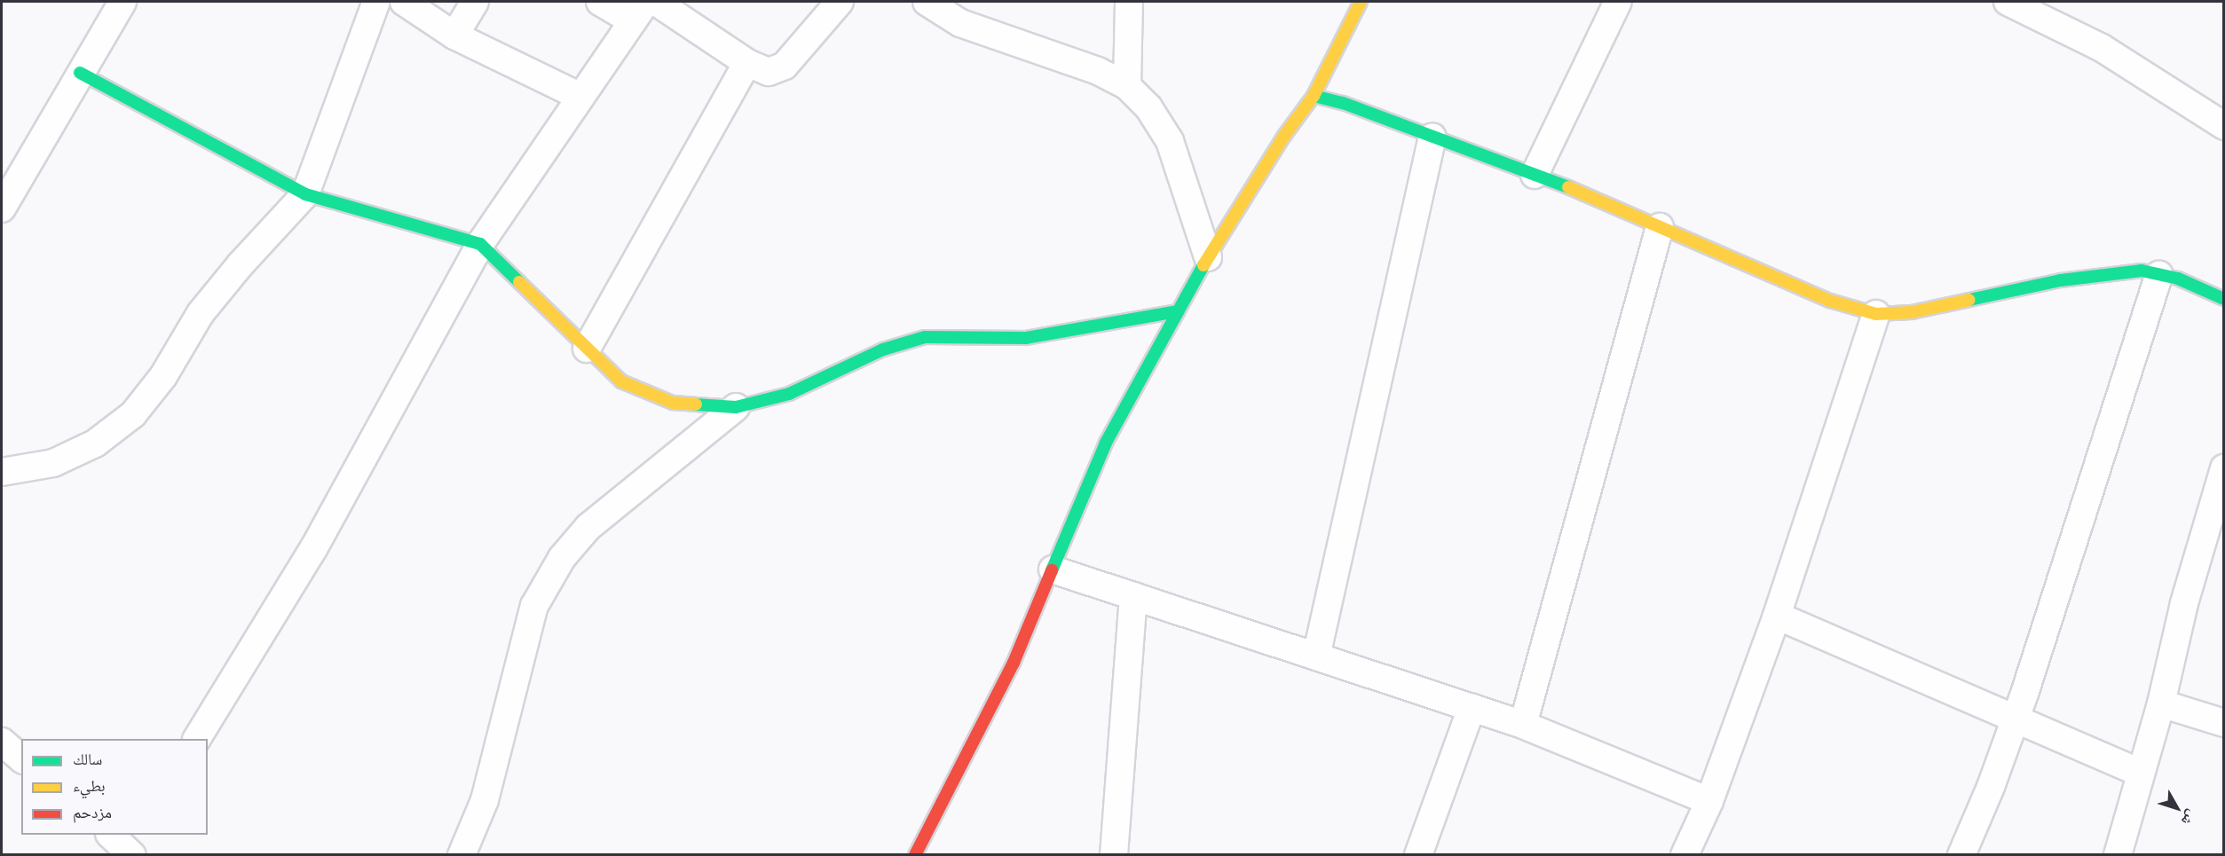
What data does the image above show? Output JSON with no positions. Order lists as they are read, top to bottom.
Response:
{
  "legend": ["سالك", "بطيء", "مزدحم"],
  "north": "bottom right"
}
